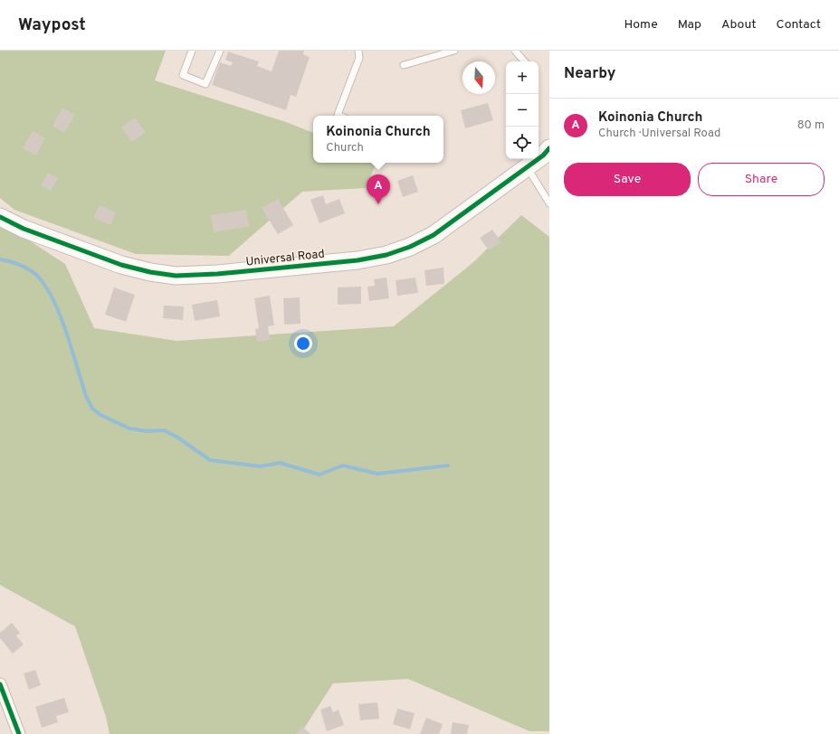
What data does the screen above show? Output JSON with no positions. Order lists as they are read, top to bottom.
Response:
{
  "streets": {
    "street": ["Universal Road"]
  },
  "north": "bottom",
  "page": {
    "header": "Waypost",
    "nav": [
      "Home",
      "Map",
      "About",
      "Contact"
    ],
    "heading": "Nearby",
    "map_buttons": ["+", "−"],
    "list": [
      {
        "mark": "A",
        "name": "Koinonia Church",
        "note": "Church · Universal Road",
        "value": "80 m"
      }
    ],
    "popup": ["Koinonia Church", "Church"],
    "buttons": ["Save", "Share"],
    "pins": "A"
  }
}
